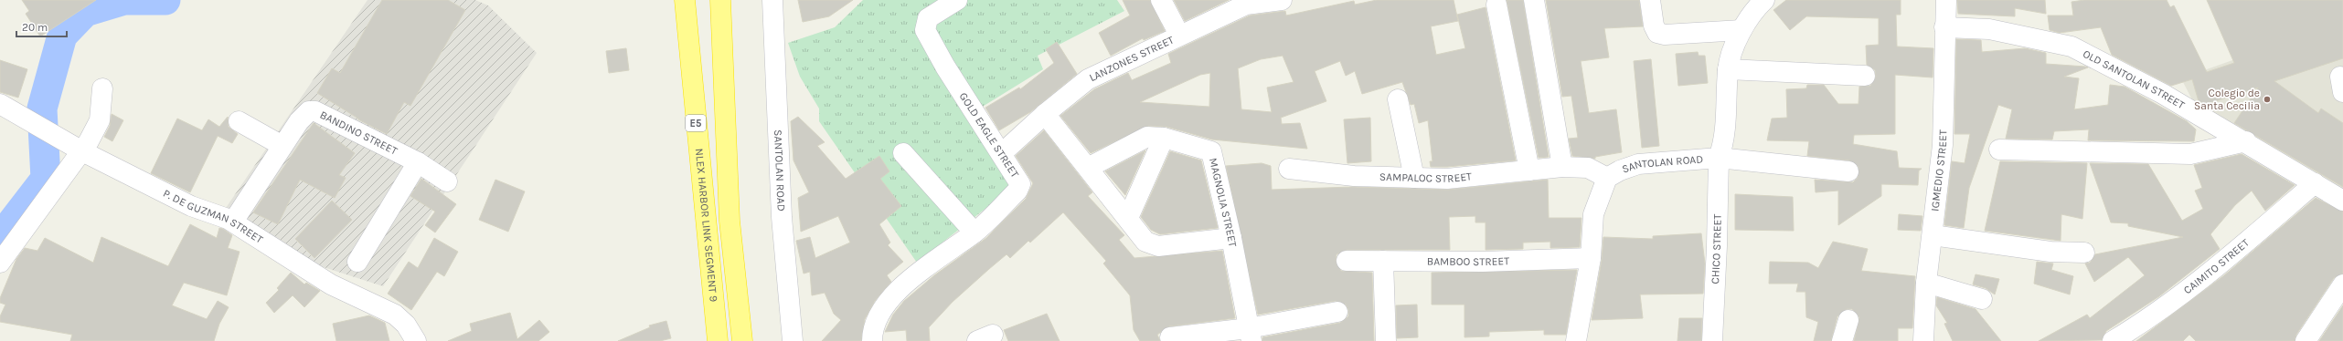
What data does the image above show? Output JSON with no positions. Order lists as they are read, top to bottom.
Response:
{
  "streets": {
    "highway": ["E5", "NLEX HARBOR LINK SEGMENT 9"],
    "street": [
      "LANZONES STREET",
      "OLD SANTOLAN STREET",
      "BANDINO STREET",
      "GOLD EAGLE STREET",
      "SANTOLAN ROAD",
      "IGMEDIO STREET",
      "SAMPALOC STREET",
      "MAGNOLIA STREET",
      "P. DE GUZMAN STREET",
      "CHICO STREET",
      "BAMBOO STREET",
      "CAIMITO STREET"
    ]
  },
  "crossings": [
    ["LANZONES STREET", "GOLD EAGLE STREET"],
    ["OLD SANTOLAN STREET", "IGMEDIO STREET"],
    ["OLD SANTOLAN STREET", "CAIMITO STREET"],
    ["BANDINO STREET", "P. DE GUZMAN STREET"],
    ["SANTOLAN ROAD", "SAMPALOC STREET"],
    ["SANTOLAN ROAD", "CHICO STREET"],
    ["SANTOLAN ROAD", "BAMBOO STREET"]
  ],
  "places": ["Colegio de Santa Cecilia"],
  "scale_bar": "20 m"
}
